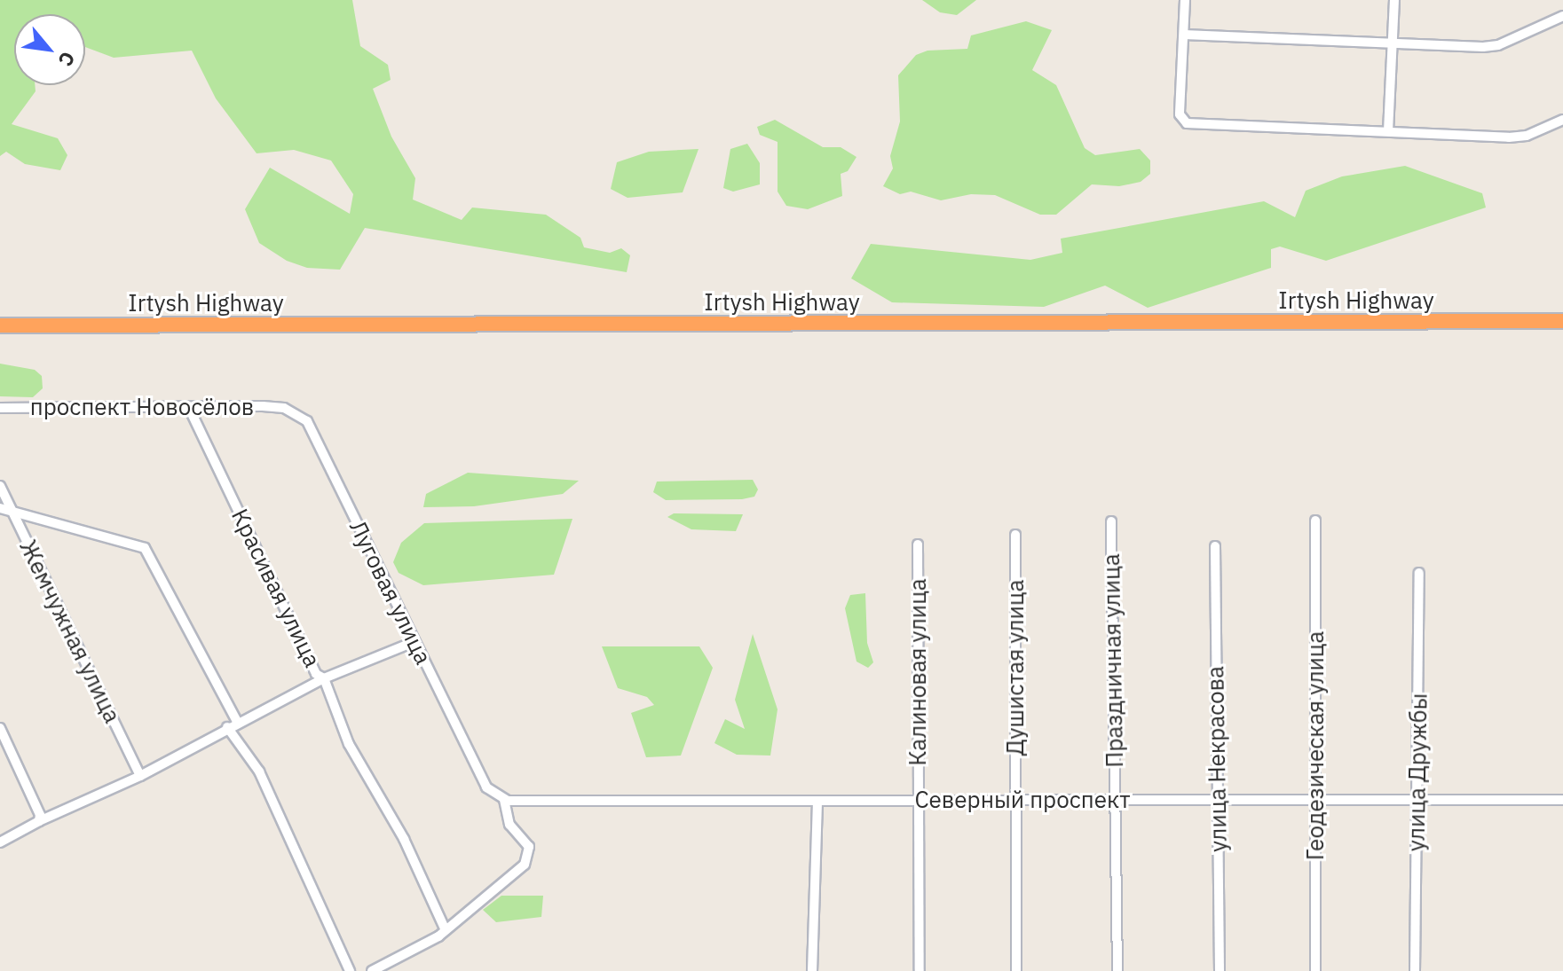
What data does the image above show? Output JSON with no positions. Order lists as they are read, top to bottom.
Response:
{
  "streets": {
    "highway": ["Irtysh Highway"],
    "street": [
      "проспект Новосёлов",
      "Красивая улица",
      "Луговая улица",
      "Жемчужная улица",
      "Праздничная улица",
      "Душистая улица",
      "Калиновая улица",
      "Геодезическая улица",
      "улица Некрасова",
      "улица Дружбы",
      "Северный проспект"
    ]
  },
  "crossings": [
    ["проспект Новосёлов", "Красивая улица"],
    ["проспект Новосёлов", "Луговая улица"],
    ["Красивая улица", "Луговая улица"],
    ["Луговая улица", "Северный проспект"],
    ["Праздничная улица", "Северный проспект"],
    ["Душистая улица", "Северный проспект"],
    ["Калиновая улица", "Северный проспект"],
    ["Геодезическая улица", "Северный проспект"],
    ["улица Некрасова", "Северный проспект"],
    ["улица Дружбы", "Северный проспект"]
  ],
  "north": "bottom right"
}
